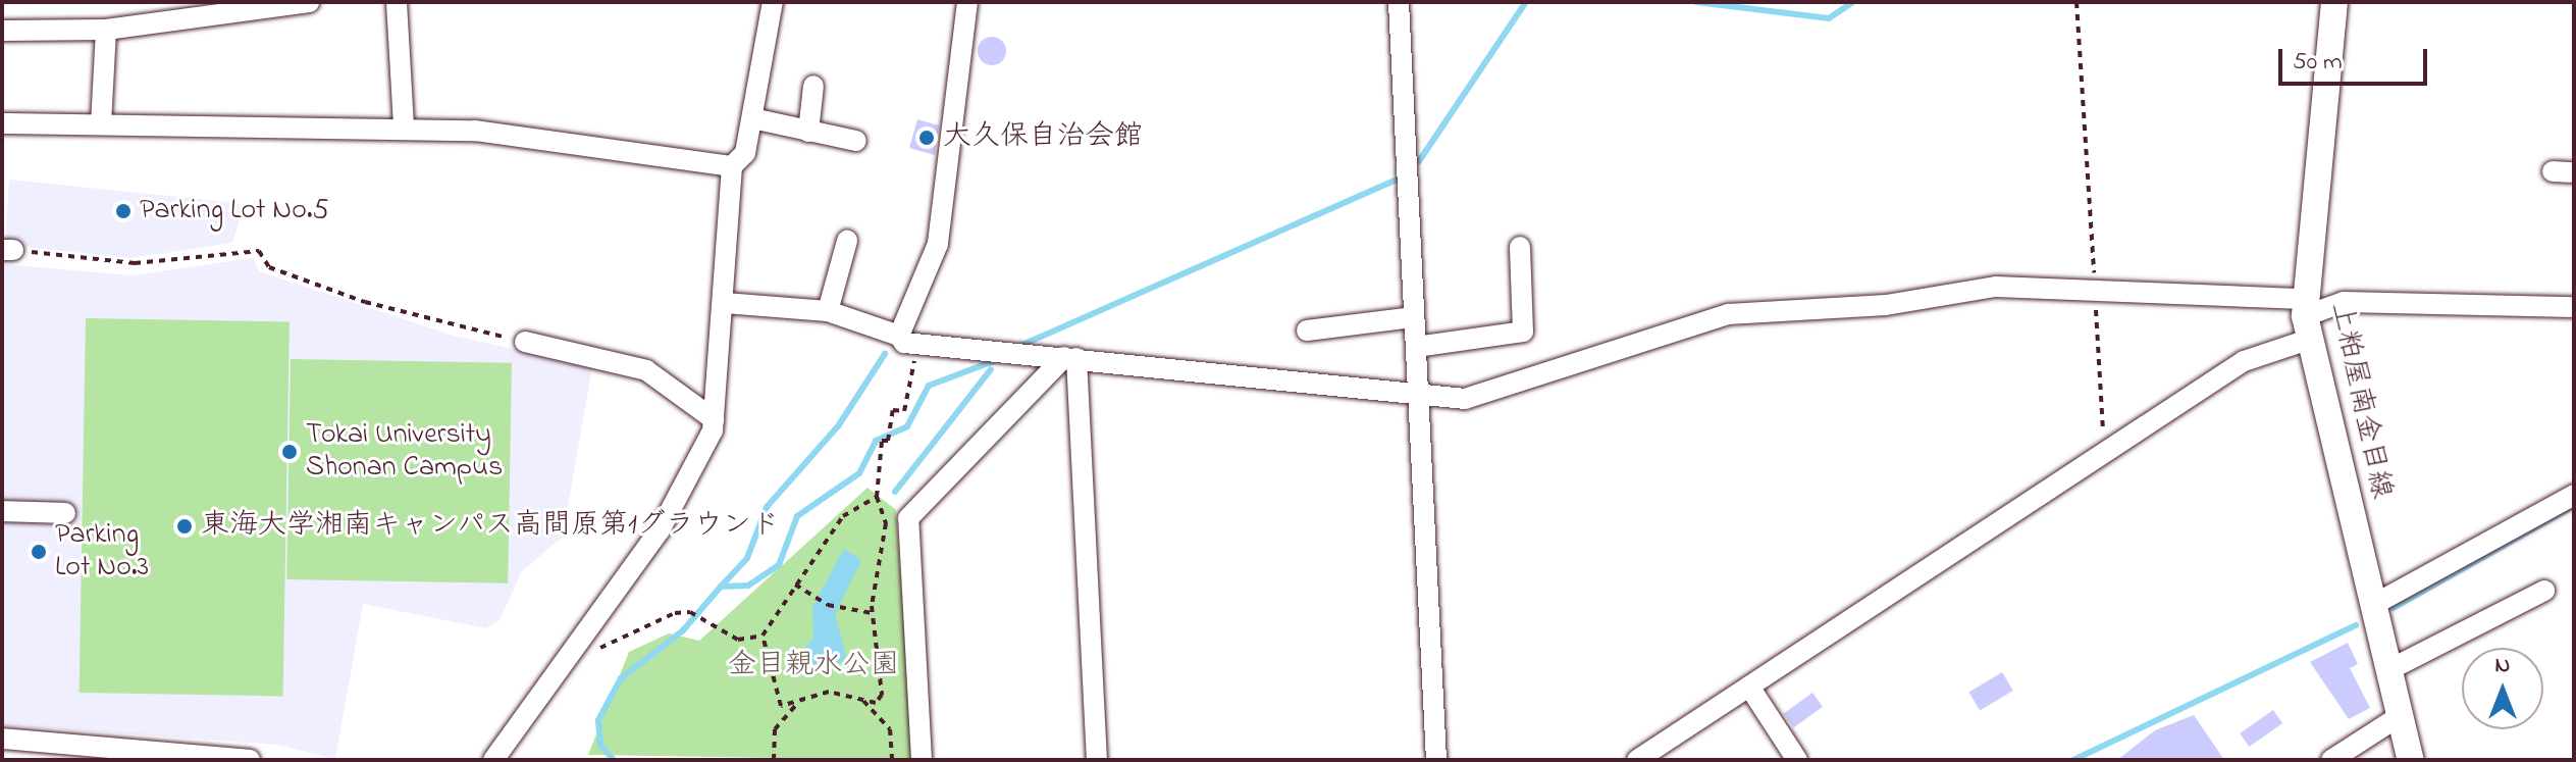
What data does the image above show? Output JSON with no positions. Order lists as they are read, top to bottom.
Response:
{
  "streets": {
    "main road": ["上粕屋南金目線"]
  },
  "parks": ["金目親水公園"],
  "places": [
    "大久保自治会館",
    "Parking Lot No.5",
    "Tokai University Shonan Campus",
    "東海大学湘南キャンパス高間原第1グラウンド",
    "Parking Lot No.3"
  ],
  "scale_bar": "50 m",
  "north": "top"
}
